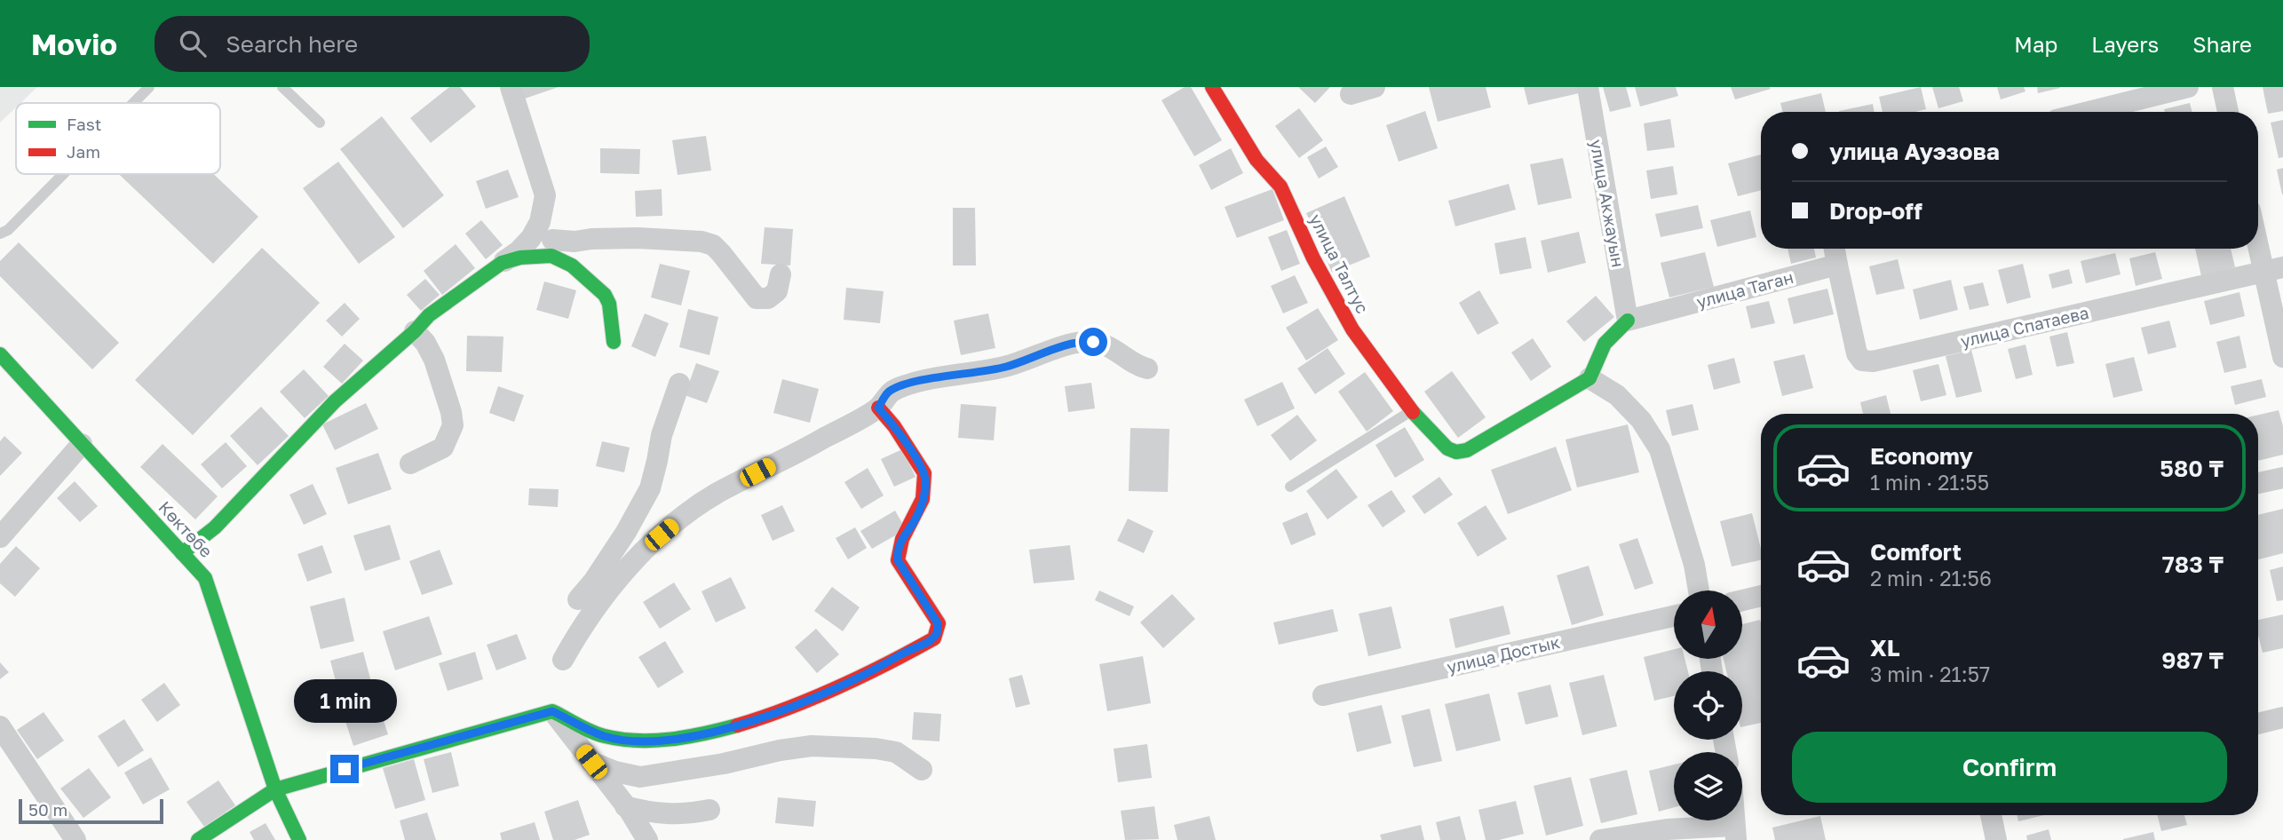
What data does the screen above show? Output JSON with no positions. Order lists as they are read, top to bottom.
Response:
{
  "streets": {
    "street": [
      "улица Акжауын",
      "улица Талтус",
      "улица Таган",
      "улица Спатаева",
      "Көктөбе",
      "улица Достык"
    ]
  },
  "crossings": [
    ["улица Акжауын", "улица Таган"],
    ["улица Таган", "улица Спатаева"]
  ],
  "legend": ["Fast", "Jam"],
  "scale_bar": "50 m",
  "north": "top",
  "page": {
    "header": "Movio",
    "search": "Search here",
    "nav": ["Map", "Layers", "Share"],
    "banner": ["улица Ауэзова", "Drop-off"],
    "list": [
      {
        "name": "Economy",
        "note": "1 min · 21:55",
        "value": "580 ₸"
      },
      {
        "name": "Comfort",
        "note": "2 min · 21:56",
        "value": "783 ₸"
      },
      {
        "name": "XL",
        "note": "3 min · 21:57",
        "value": "987 ₸"
      }
    ],
    "bubble": "1 min",
    "buttons": "Confirm",
    "scale": "50 m"
  }
}
